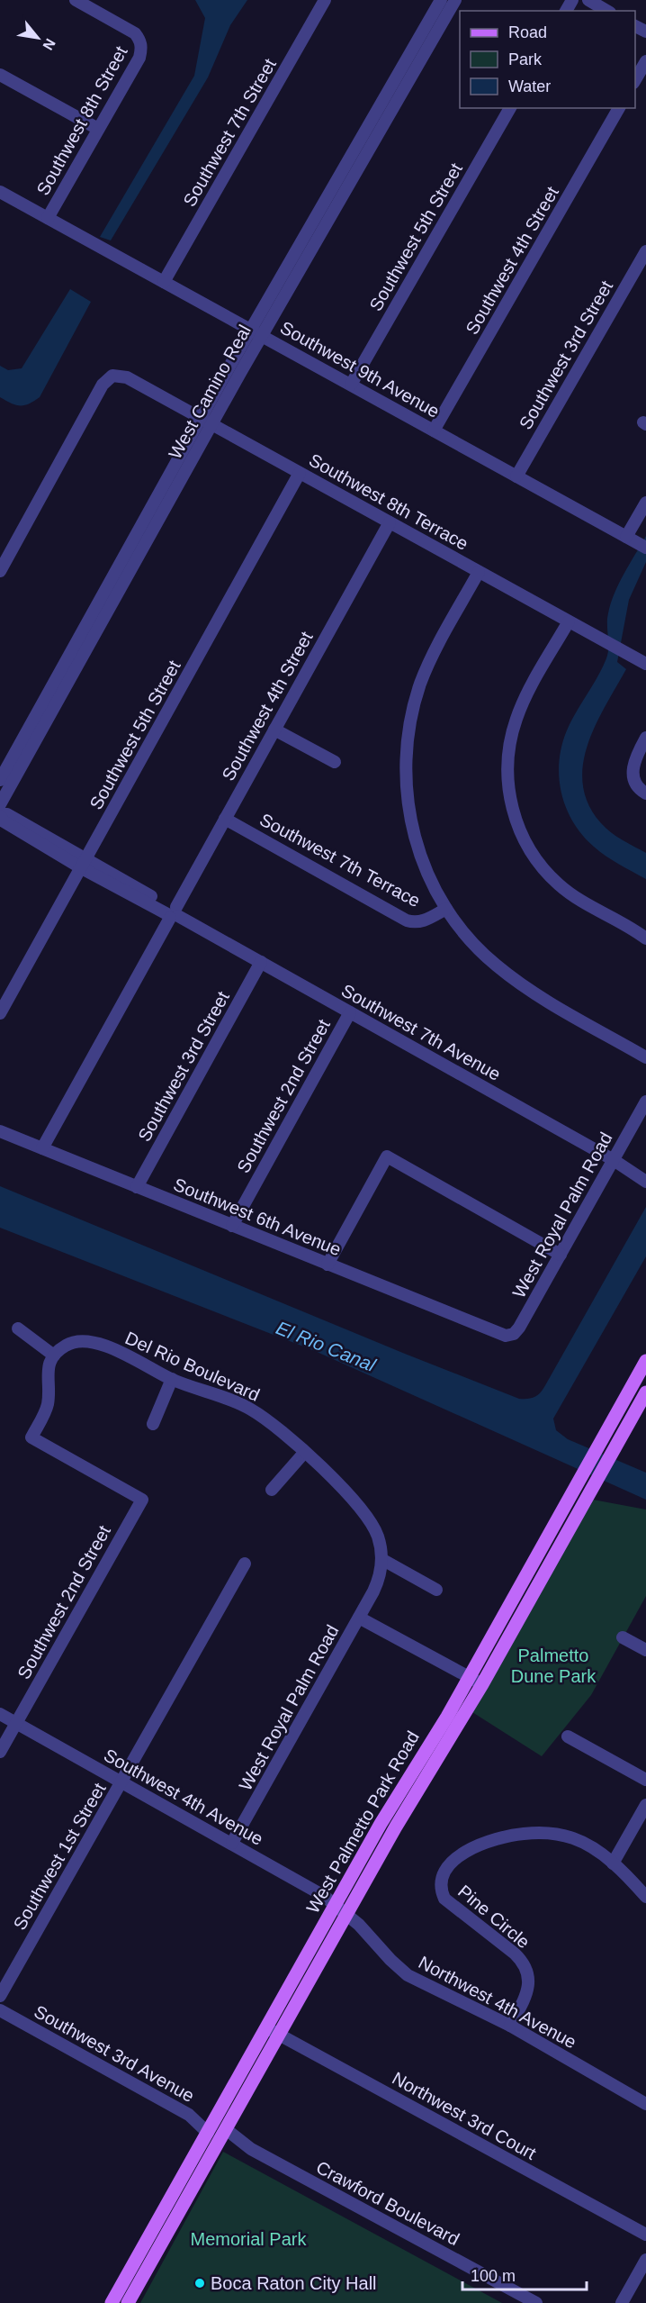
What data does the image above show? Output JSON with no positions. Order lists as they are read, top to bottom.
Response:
{
  "streets": {
    "main road": ["West Palmetto Park Road"],
    "street": [
      "Southwest 8th Street",
      "Southwest 7th Street",
      "Southwest 5th Street",
      "Southwest 4th Street",
      "Southwest 3rd Street",
      "Southwest 9th Avenue",
      "West Camino Real",
      "Southwest 8th Terrace",
      "Southwest 7th Terrace",
      "Southwest 7th Avenue",
      "Southwest 2nd Street",
      "West Royal Palm Road",
      "Southwest 6th Avenue",
      "Del Rio Boulevard",
      "Southwest 4th Avenue",
      "Southwest 1st Street",
      "Pine Circle",
      "Northwest 4th Avenue",
      "Southwest 3rd Avenue",
      "Northwest 3rd Court",
      "Crawford Boulevard"
    ]
  },
  "crossings": [
    ["Southwest 8th Street", "Southwest 9th Avenue"],
    ["Southwest 7th Street", "Southwest 9th Avenue"],
    ["Southwest 5th Street", "Southwest 9th Avenue"],
    ["Southwest 5th Street", "Southwest 8th Terrace"],
    ["Southwest 5th Street", "Southwest 7th Avenue"],
    ["Southwest 4th Street", "Southwest 9th Avenue"],
    ["Southwest 4th Street", "Southwest 8th Terrace"],
    ["Southwest 4th Street", "Southwest 7th Terrace"],
    ["Southwest 4th Street", "Southwest 7th Avenue"],
    ["Southwest 4th Street", "Southwest 6th Avenue"],
    ["Southwest 3rd Street", "Southwest 9th Avenue"],
    ["Southwest 3rd Street", "Southwest 7th Avenue"],
    ["Southwest 3rd Street", "Southwest 6th Avenue"],
    ["Southwest 9th Avenue", "West Camino Real"],
    ["West Camino Real", "Southwest 8th Terrace"],
    ["Southwest 7th Avenue", "Southwest 2nd Street"],
    ["Southwest 7th Avenue", "West Royal Palm Road"],
    ["Southwest 2nd Street", "Southwest 6th Avenue"],
    ["Southwest 2nd Street", "Del Rio Boulevard"],
    ["Southwest 2nd Street", "Southwest 4th Avenue"],
    ["West Royal Palm Road", "Southwest 6th Avenue"],
    ["West Royal Palm Road", "Del Rio Boulevard"],
    ["West Royal Palm Road", "Southwest 4th Avenue"],
    ["Southwest 4th Avenue", "West Palmetto Park Road"],
    ["Southwest 4th Avenue", "Southwest 1st Street"],
    ["Southwest 4th Avenue", "Northwest 4th Avenue"],
    ["West Palmetto Park Road", "Northwest 4th Avenue"],
    ["West Palmetto Park Road", "Southwest 3rd Avenue"],
    ["West Palmetto Park Road", "Northwest 3rd Court"],
    ["West Palmetto Park Road", "Crawford Boulevard"],
    ["Pine Circle", "Northwest 4th Avenue"]
  ],
  "water": ["El Rio Canal"],
  "parks": ["Palmetto Dune Park", "Memorial Park"],
  "places": ["Boca Raton City Hall"],
  "legend": ["Road", "Park", "Water"],
  "scale_bar": "100 m",
  "north": "bottom right"
}
